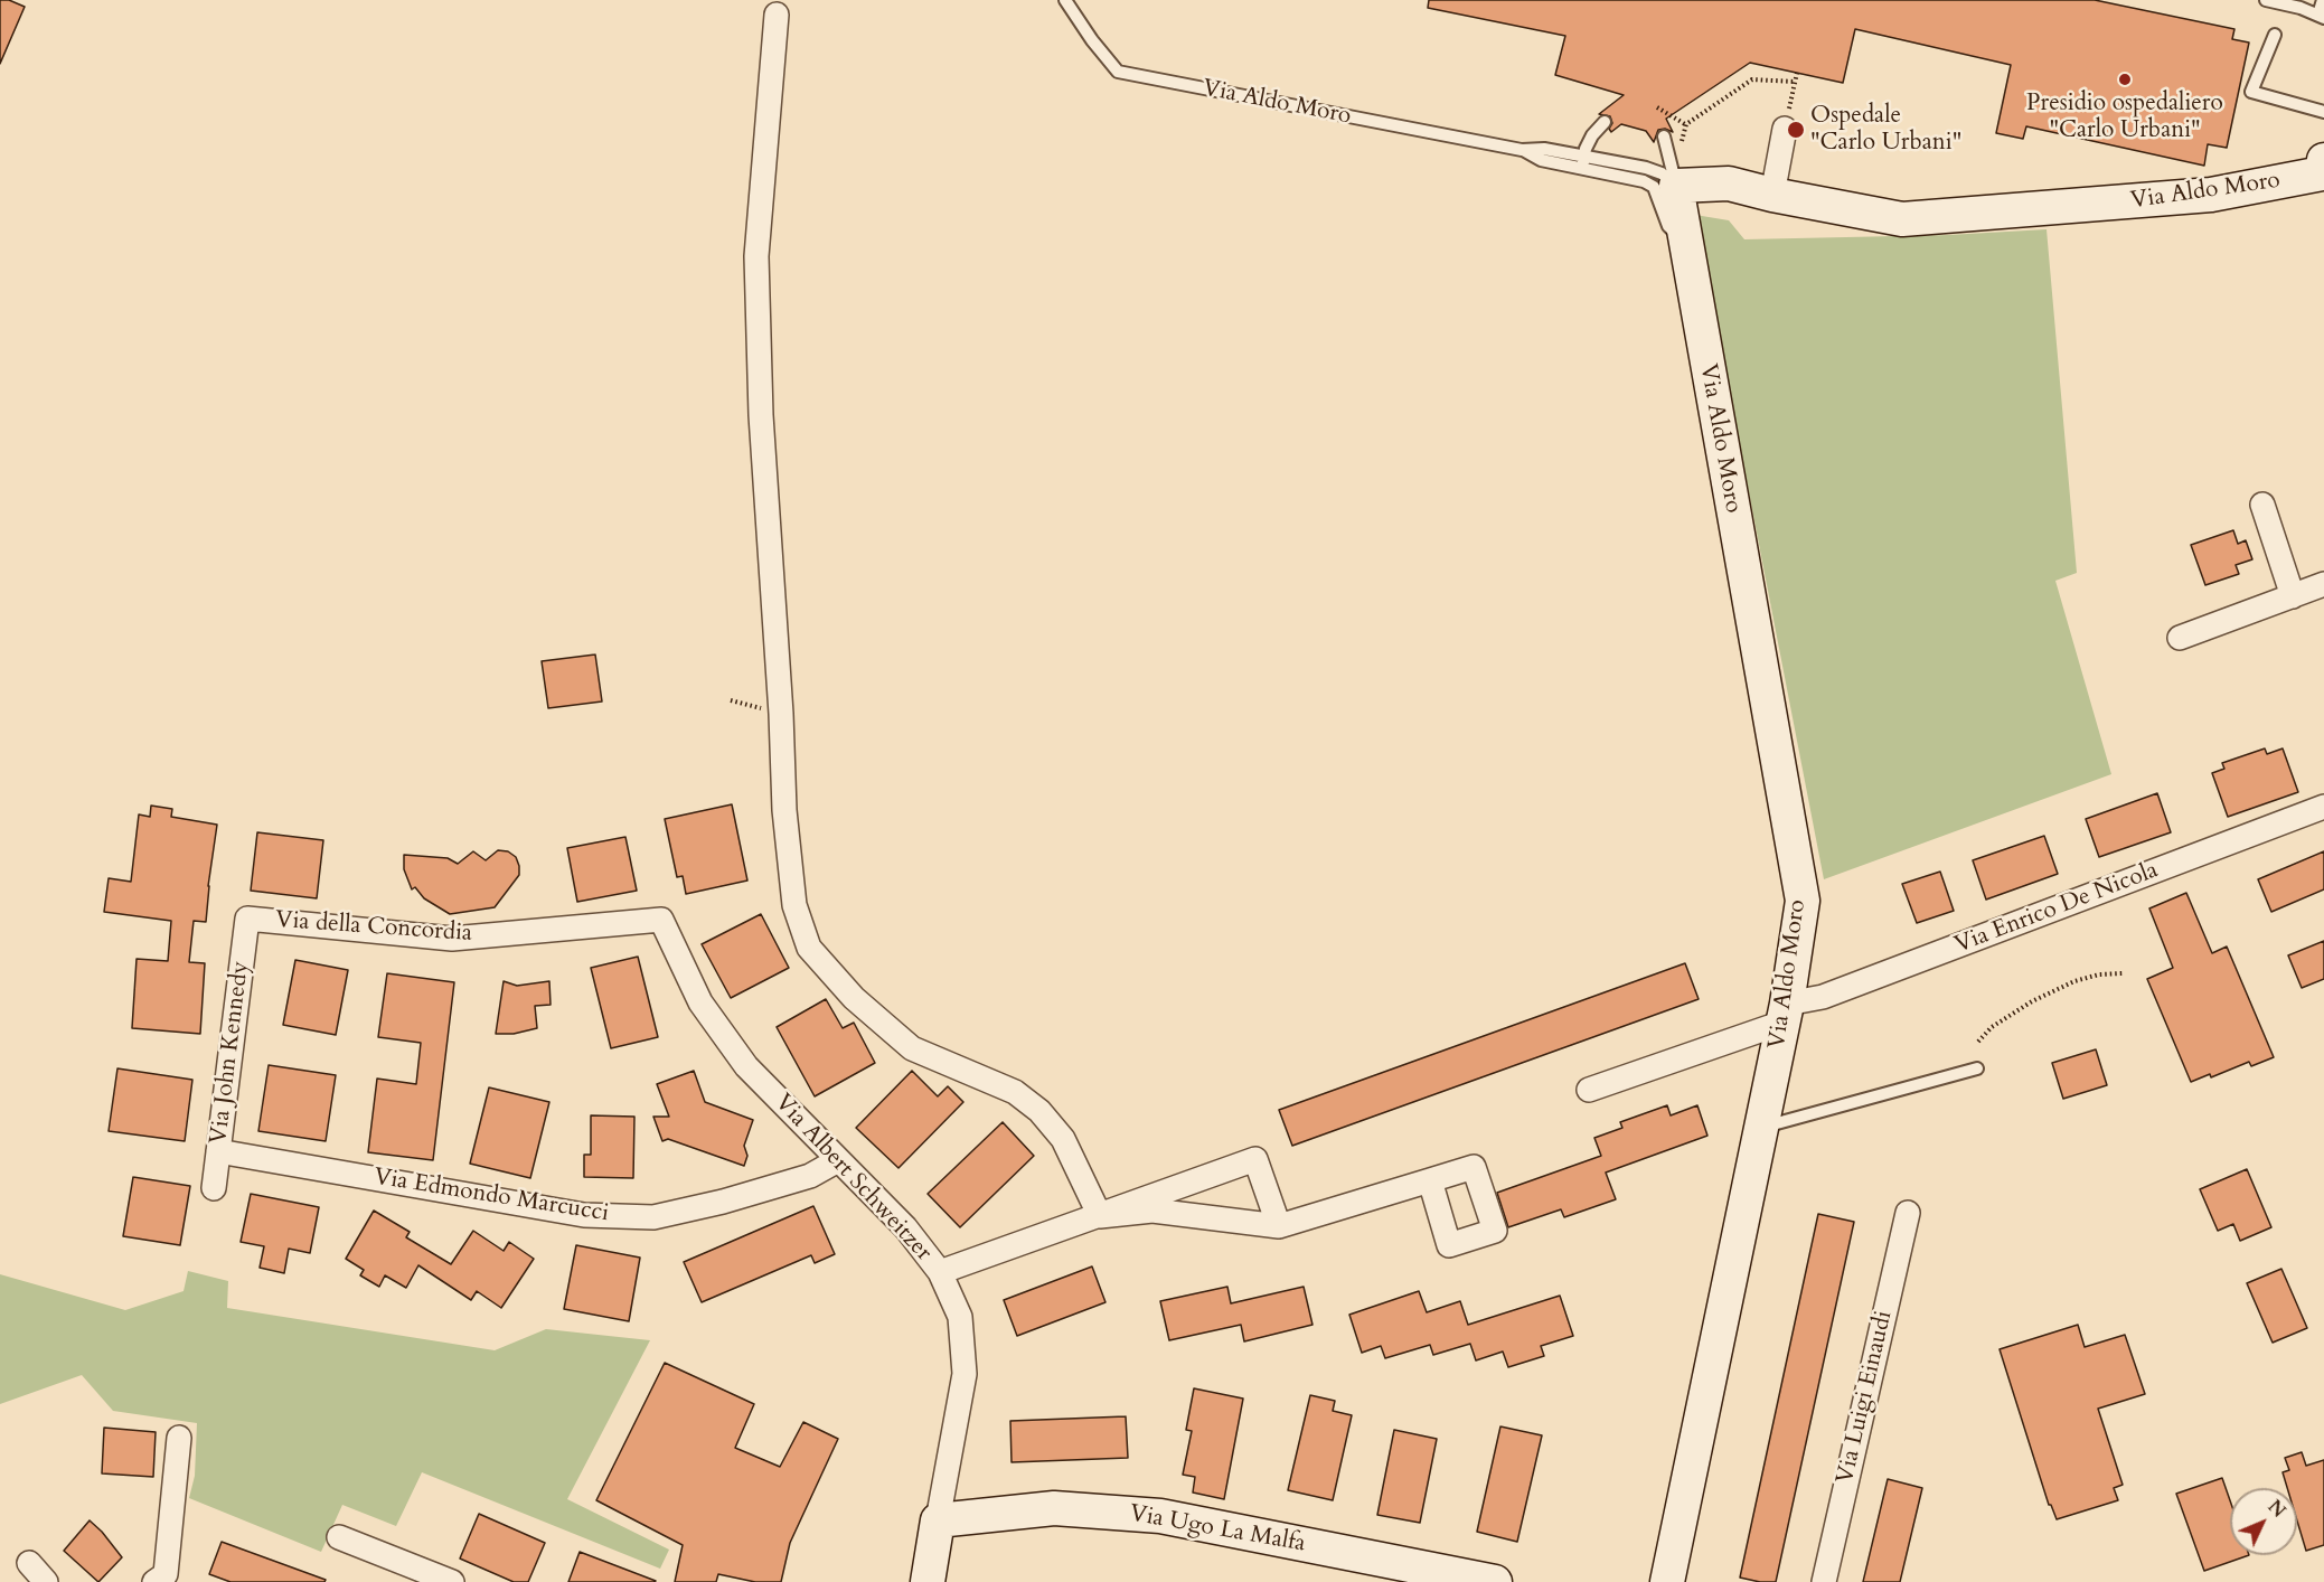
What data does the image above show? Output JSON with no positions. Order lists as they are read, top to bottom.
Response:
{
  "streets": {
    "street": [
      "Via Aldo Moro",
      "Via Enrico De Nicola",
      "Via della Concordia",
      "Via John Kennedy",
      "Via Albert Schweitzer",
      "Via Edmondo Marcucci",
      "Via Luigi Einaudi",
      "Via Ugo La Malfa"
    ]
  },
  "crossings": [
    ["Via Aldo Moro", "Via Enrico De Nicola"],
    ["Via della Concordia", "Via John Kennedy"],
    ["Via della Concordia", "Via Albert Schweitzer"],
    ["Via John Kennedy", "Via Edmondo Marcucci"],
    ["Via Albert Schweitzer", "Via Edmondo Marcucci"],
    ["Via Albert Schweitzer", "Via Ugo La Malfa"]
  ],
  "places": ["Presidio ospedaliero \"Carlo Urbani\"", "Ospedale \"Carlo Urbani\""],
  "north": "top right"
}
